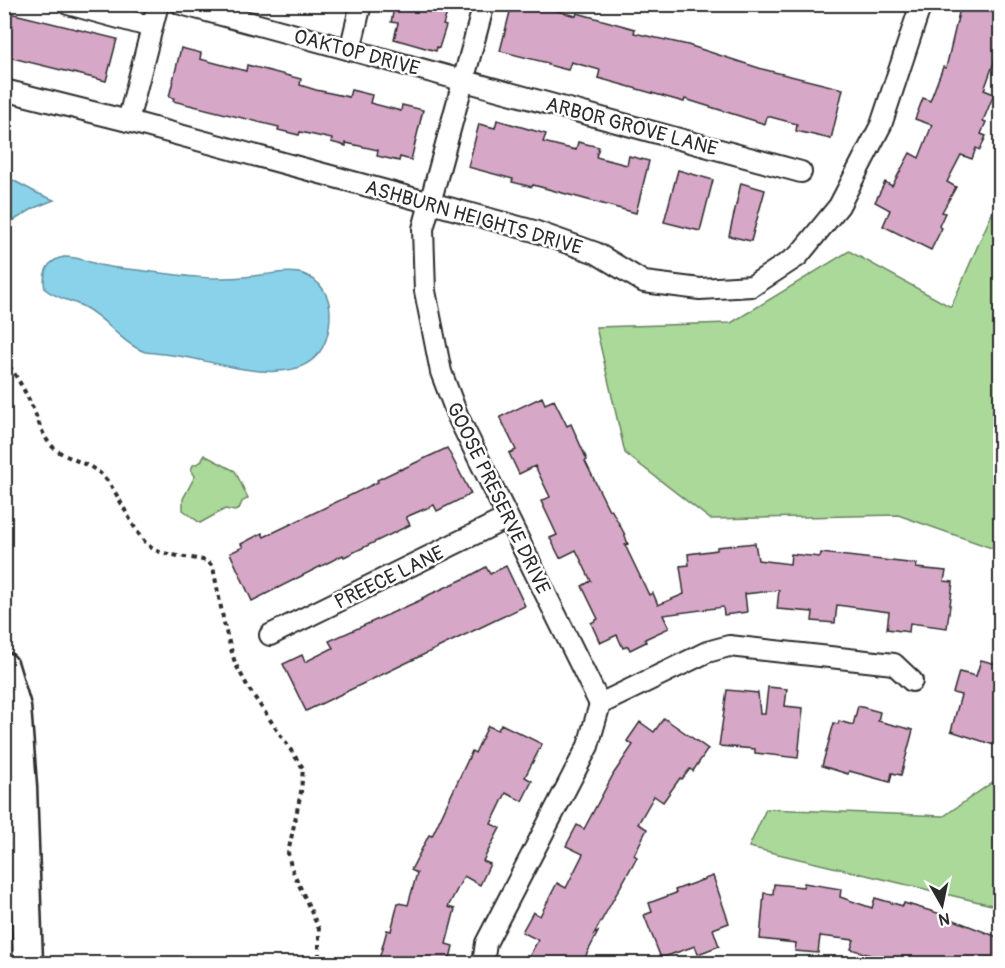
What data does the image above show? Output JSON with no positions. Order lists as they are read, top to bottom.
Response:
{
  "streets": {
    "street": [
      "OAKTOP DRIVE",
      "ARBOR GROVE LANE",
      "ASHBURN HEIGHTS DRIVE",
      "GOOSE PRESERVE DRIVE",
      "PREECE LANE"
    ]
  },
  "crossings": [
    ["OAKTOP DRIVE", "ARBOR GROVE LANE"],
    ["OAKTOP DRIVE", "GOOSE PRESERVE DRIVE"],
    ["ARBOR GROVE LANE", "GOOSE PRESERVE DRIVE"],
    ["ASHBURN HEIGHTS DRIVE", "GOOSE PRESERVE DRIVE"],
    ["GOOSE PRESERVE DRIVE", "PREECE LANE"]
  ],
  "north": "bottom"
}
